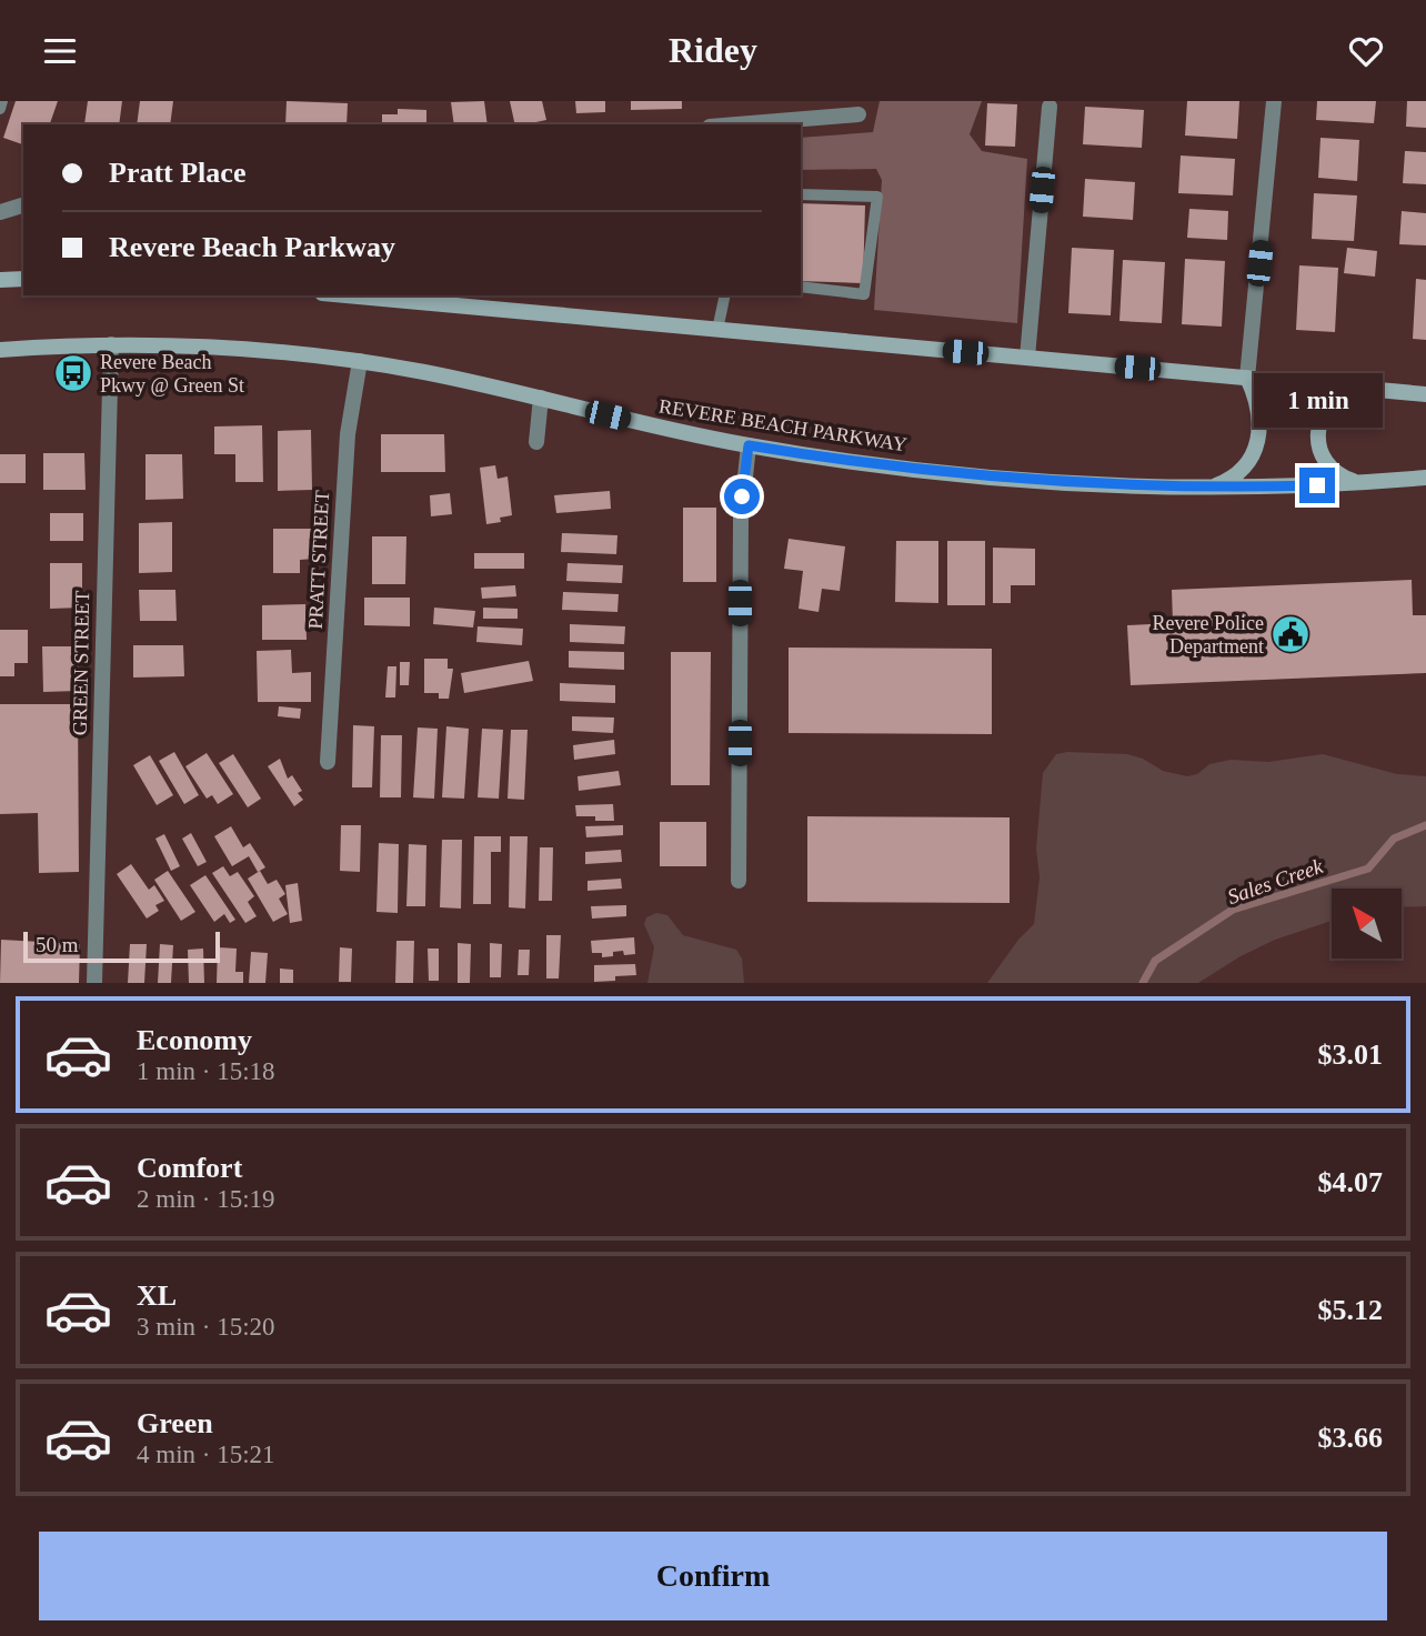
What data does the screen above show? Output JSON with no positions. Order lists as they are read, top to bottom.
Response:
{
  "streets": {
    "main road": ["REVERE BEACH PARKWAY"],
    "street": ["PRATT STREET", "GREEN STREET"]
  },
  "crossings": [
    ["REVERE BEACH PARKWAY", "PRATT STREET"],
    ["REVERE BEACH PARKWAY", "GREEN STREET"]
  ],
  "water": ["Sales Creek"],
  "places": {
    "bus stop": ["Revere Beach Pkwy @ Green St"],
    "public building": ["Revere Police Department"]
  },
  "scale_bar": "50 m",
  "north": "top left",
  "page": {
    "header": "Ridey",
    "banner": ["Pratt Place", "Revere Beach Parkway"],
    "bubble": "1 min",
    "scale": "50 m",
    "list": [
      {
        "name": "Economy",
        "note": "1 min · 15:18",
        "value": "$3.01"
      },
      {
        "name": "Comfort",
        "note": "2 min · 15:19",
        "value": "$4.07"
      },
      {
        "name": "XL",
        "note": "3 min · 15:20",
        "value": "$5.12"
      },
      {
        "name": "Green",
        "note": "4 min · 15:21",
        "value": "$3.66"
      }
    ],
    "buttons": "Confirm"
  }
}
